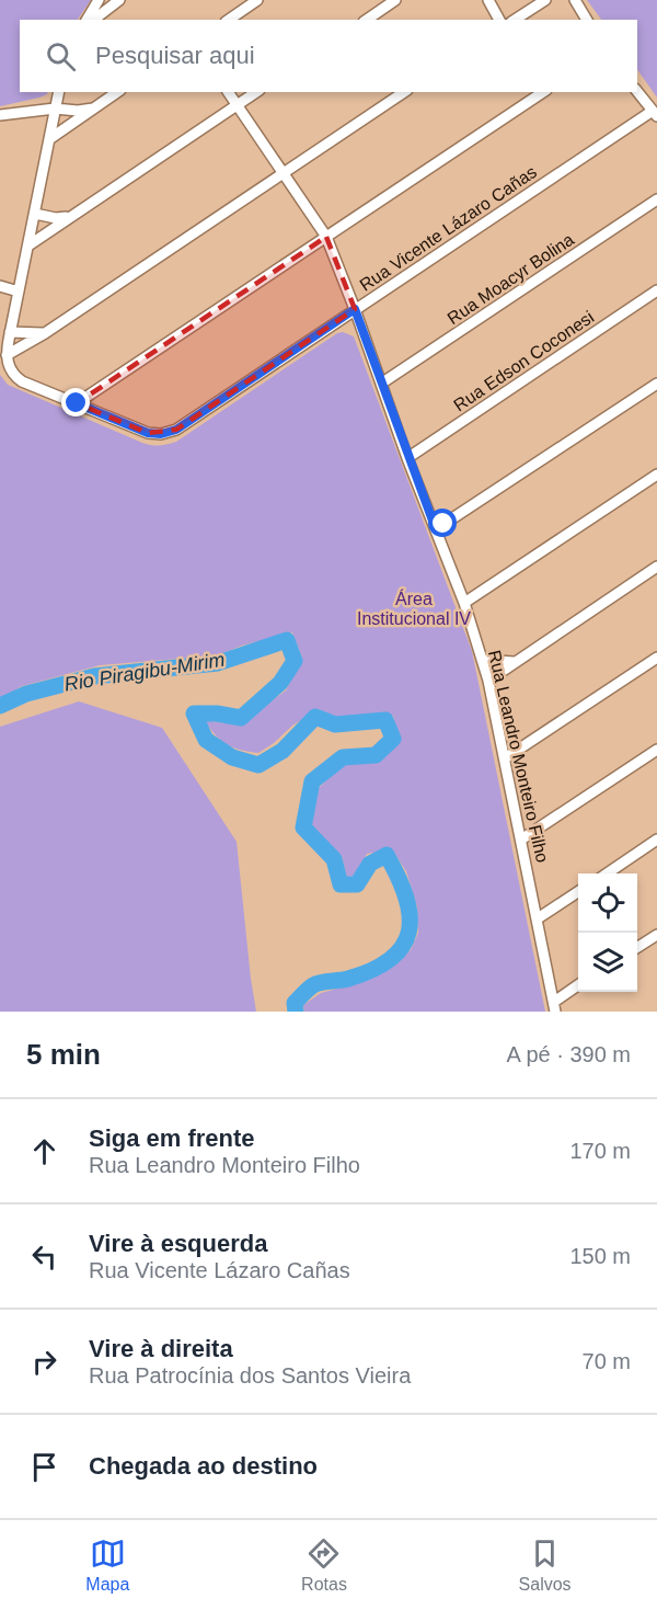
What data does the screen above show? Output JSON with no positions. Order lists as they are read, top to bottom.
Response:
{
  "streets": {
    "street": [
      "Rua Vicente Lázaro Cañas",
      "Rua Moacyr Bolina",
      "Rua Edson Coconesi",
      "Rua Leandro Monteiro Filho"
    ]
  },
  "crossings": [
    ["Rua Vicente Lázaro Cañas", "Rua Leandro Monteiro Filho"],
    ["Rua Moacyr Bolina", "Rua Leandro Monteiro Filho"],
    ["Rua Edson Coconesi", "Rua Leandro Monteiro Filho"]
  ],
  "water": ["Rio Piragibu-Mirim"],
  "parks": ["Área Institucional IV"],
  "page": {
    "search": "Pesquisar aqui",
    "heading": ["5 min", "A pé · 390 m"],
    "list": [
      ["Siga em frente", "Rua Leandro Monteiro Filho", "170 m"],
      ["Vire à esquerda", "Rua Vicente Lázaro Cañas", "150 m"],
      ["Vire à direita", "Rua Patrocínia dos Santos Vieira", "70 m"],
      "Chegada ao destino"
    ],
    "nav": ["Mapa", "Rotas", "Salvos"]
  }
}
